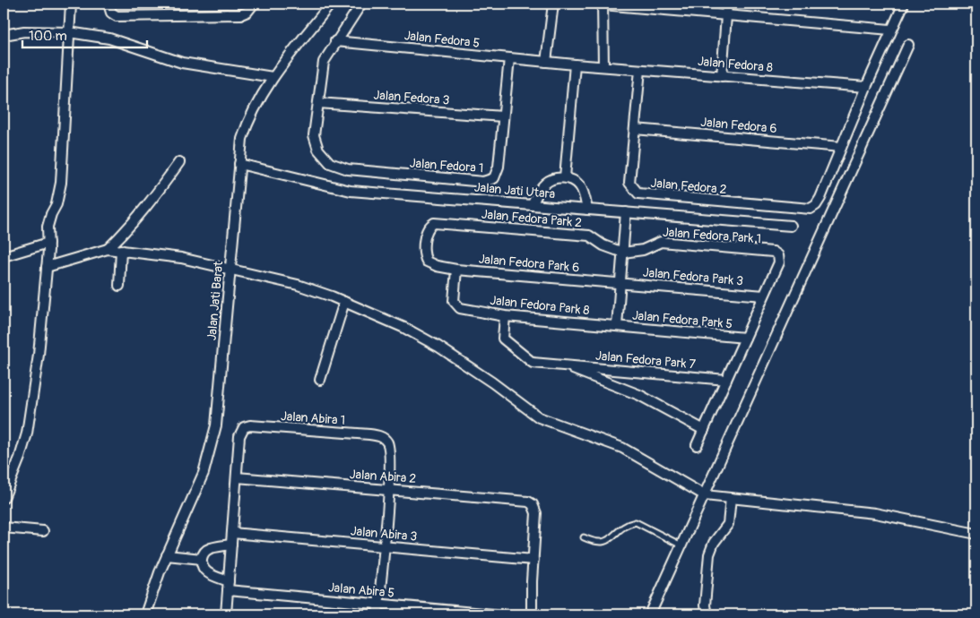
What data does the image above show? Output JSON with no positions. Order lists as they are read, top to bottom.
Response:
{
  "streets": {
    "street": [
      "Jalan Fedora 5",
      "Jalan Fedora 8",
      "Jalan Fedora 3",
      "Jalan Fedora 6",
      "Jalan Fedora 1",
      "Jalan Fedora 2",
      "Jalan Jati Utara",
      "Jalan Fedora Park 2",
      "Jalan Fedora Park 1",
      "Jalan Fedora Park 6",
      "Jalan Fedora Park 3",
      "Jalan Jati Barat",
      "Jalan Fedora Park 8",
      "Jalan Fedora Park 5",
      "Jalan Fedora Park 7",
      "Jalan Abira 1",
      "Jalan Abira 2",
      "Jalan Abira 3",
      "Jalan Abira 5"
    ]
  },
  "crossings": [
    ["Jalan Fedora 5", "Jalan Fedora 8"],
    ["Jalan Fedora 5", "Jalan Fedora 1"],
    ["Jalan Fedora 8", "Jalan Fedora 2"],
    ["Jalan Fedora 3", "Jalan Fedora 1"],
    ["Jalan Fedora 6", "Jalan Fedora 2"],
    ["Jalan Jati Utara", "Jalan Jati Barat"],
    ["Jalan Fedora Park 2", "Jalan Fedora Park 1"],
    ["Jalan Fedora Park 2", "Jalan Fedora Park 6"],
    ["Jalan Fedora Park 1", "Jalan Fedora Park 3"],
    ["Jalan Fedora Park 6", "Jalan Fedora Park 3"],
    ["Jalan Fedora Park 6", "Jalan Fedora Park 8"],
    ["Jalan Fedora Park 8", "Jalan Fedora Park 5"],
    ["Jalan Fedora Park 8", "Jalan Fedora Park 7"],
    ["Jalan Abira 1", "Jalan Abira 2"],
    ["Jalan Abira 2", "Jalan Abira 3"]
  ],
  "scale_bar": "100 m"
}
